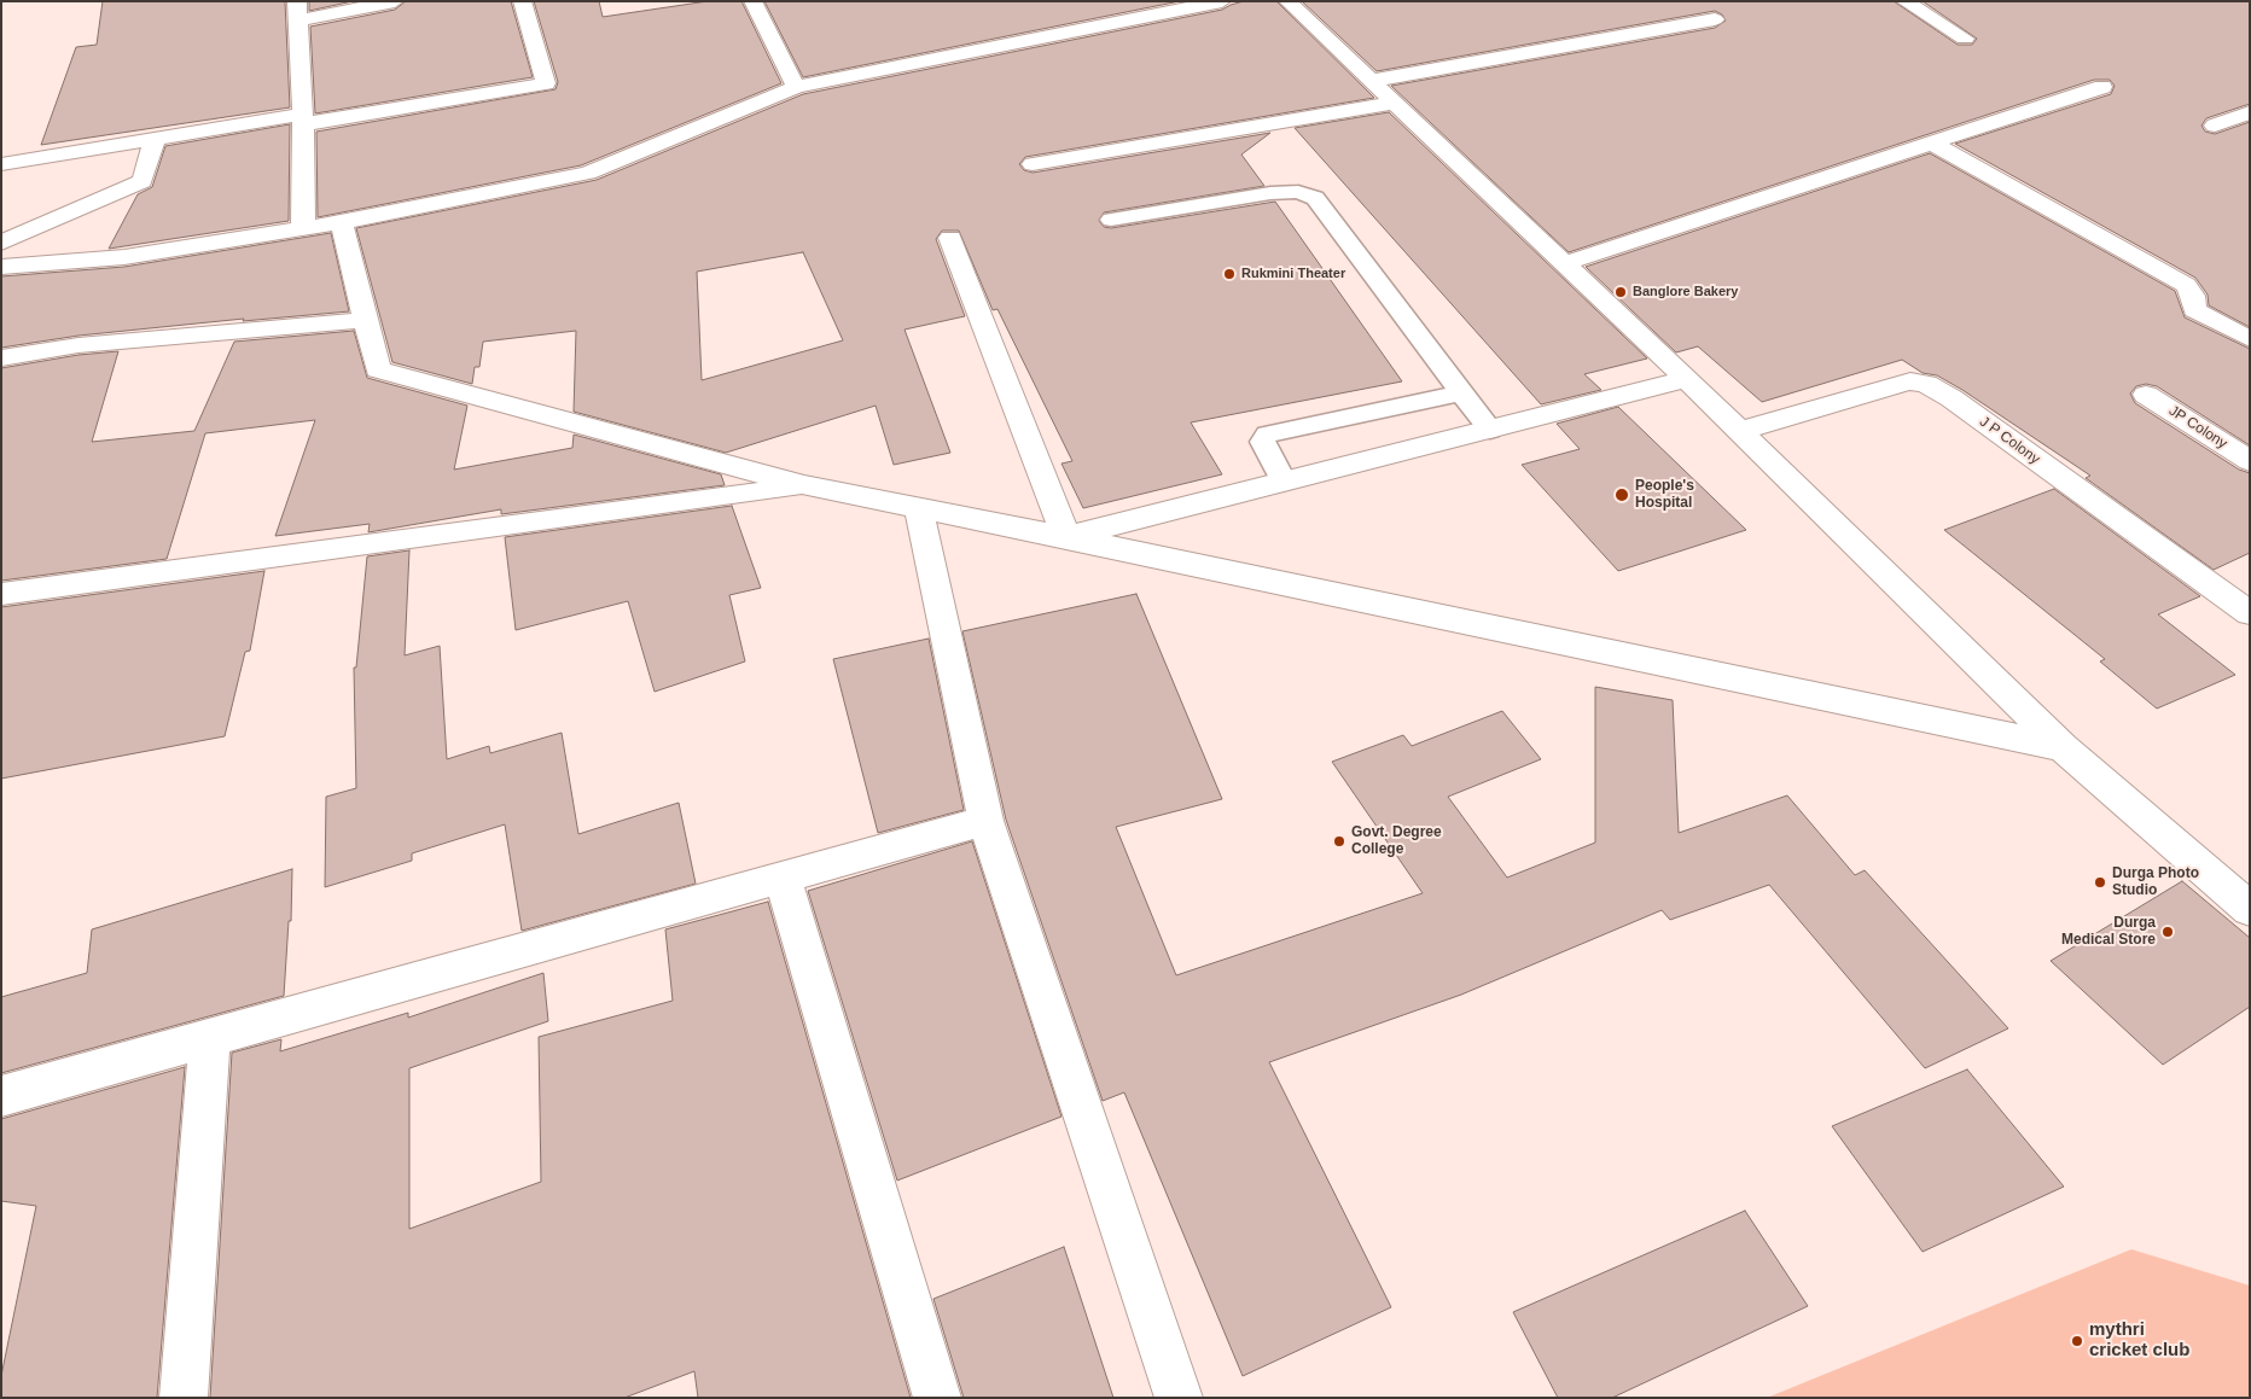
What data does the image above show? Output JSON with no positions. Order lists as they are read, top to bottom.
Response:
{
  "streets": {
    "street": ["JP Colony", "J P Colony"]
  },
  "places": [
    "Rukmini Theater",
    "Banglore Bakery",
    "People's Hospital",
    "Govt. Degree College",
    "Durga Photo Studio",
    "Durga Medical Store",
    "mythri cricket club"
  ]
}
